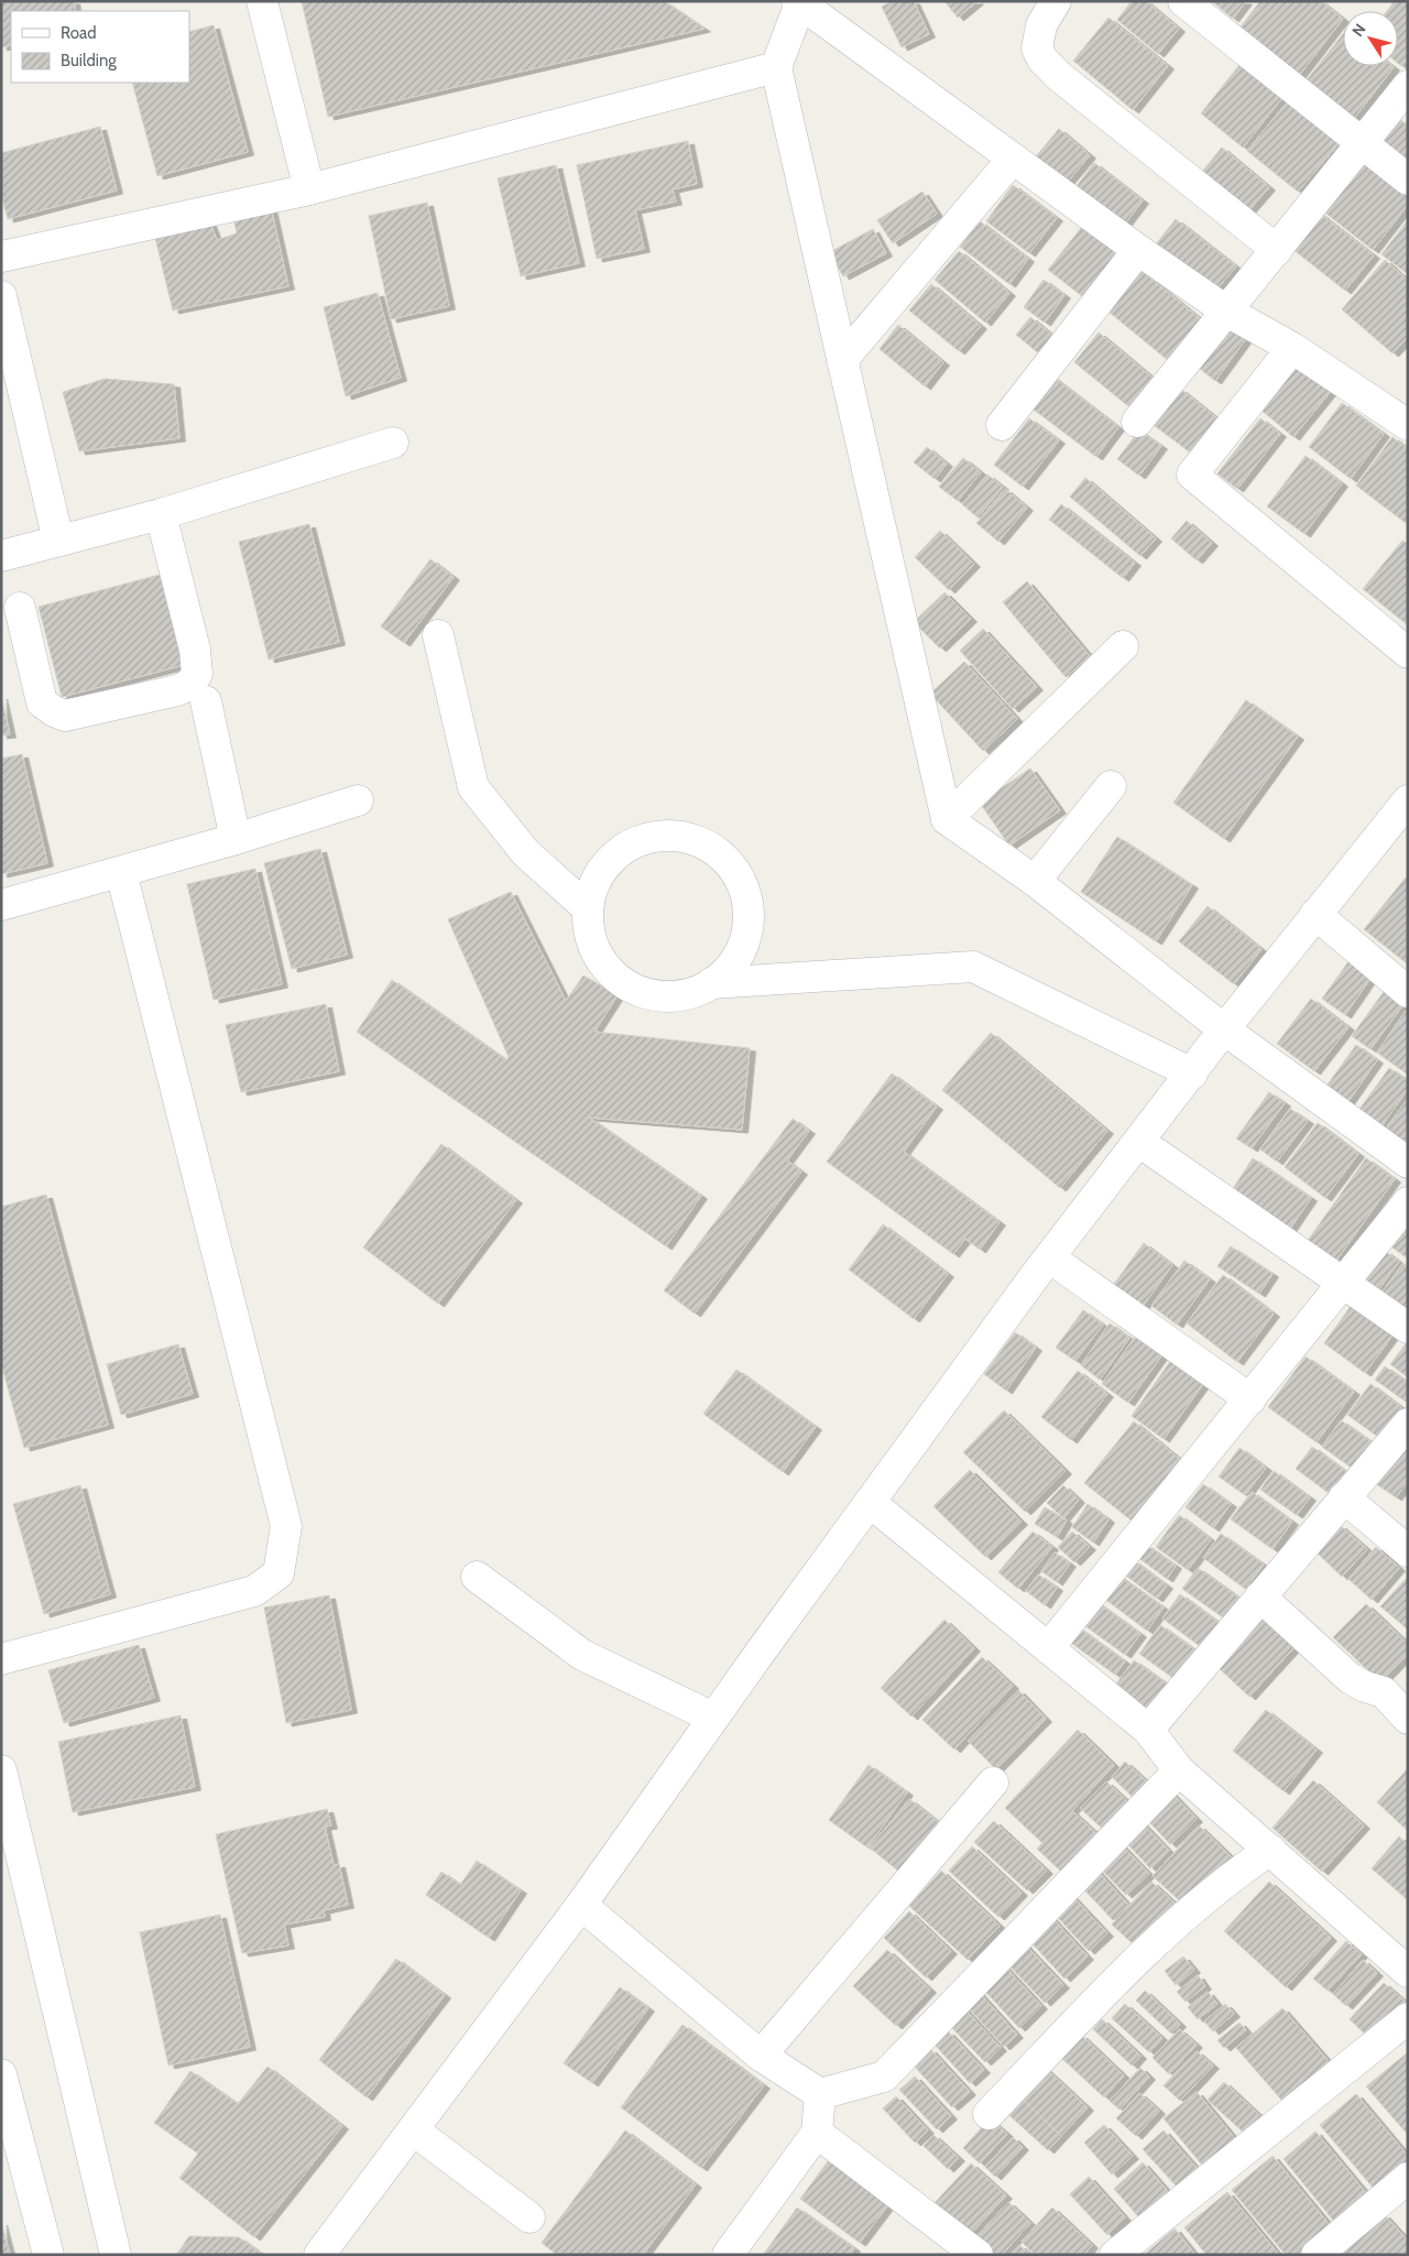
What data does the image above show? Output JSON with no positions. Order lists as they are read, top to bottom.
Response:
{
  "legend": ["Road", "Building"],
  "north": "top left"
}
